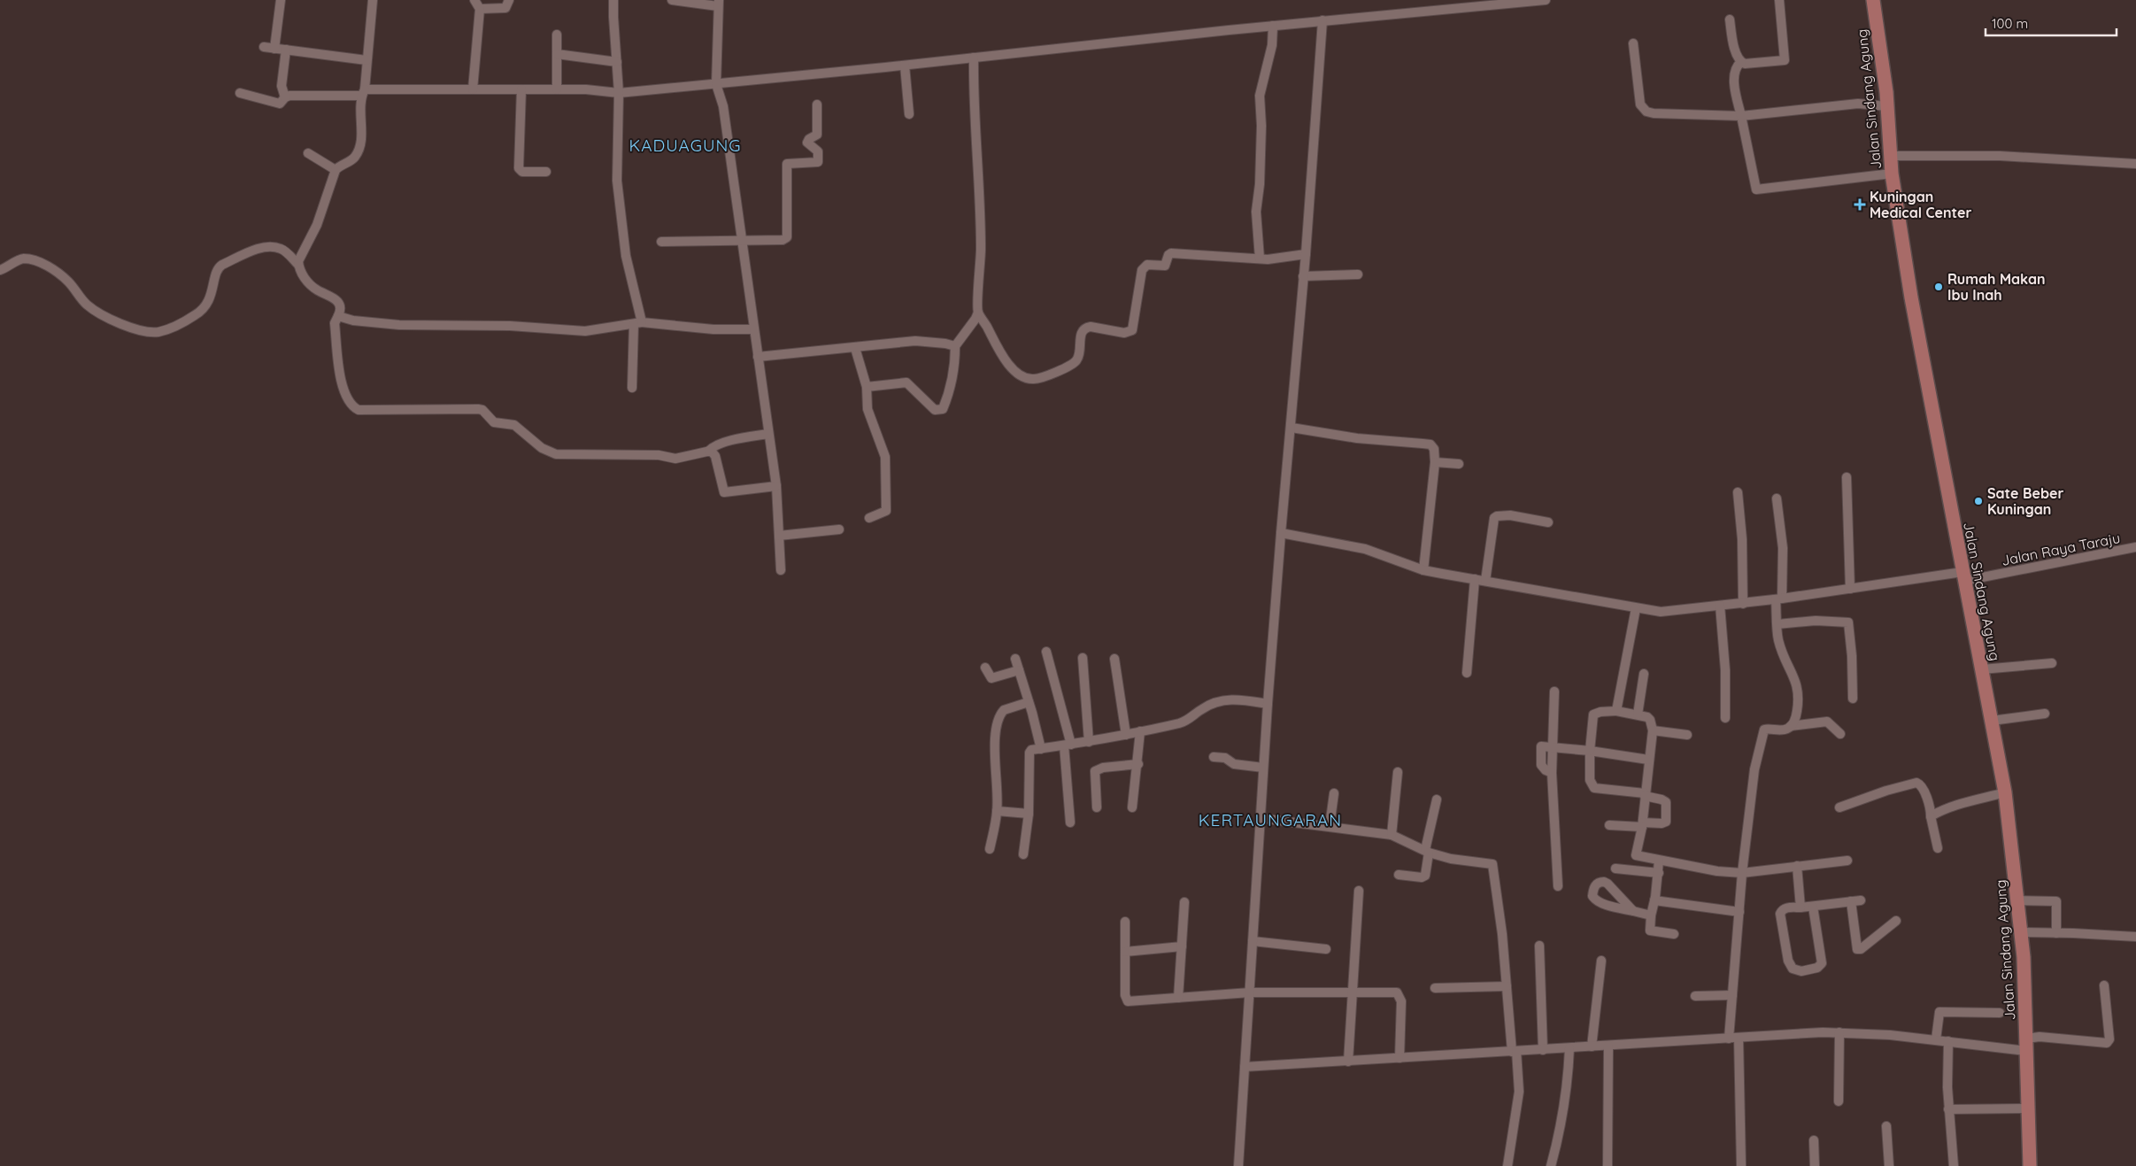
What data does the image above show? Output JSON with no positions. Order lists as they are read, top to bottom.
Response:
{
  "streets": {
    "main road": ["Jalan Sindang Agung"],
    "street": ["Jalan Raya Taraju"]
  },
  "crossings": [
    ["Jalan Sindang Agung", "Jalan Raya Taraju"]
  ],
  "districts": ["KADUAGUNG", "KERTAUNGARAN"],
  "places": {
    "health": ["Kuningan Medical Center"],
    "other": ["Rumah Makan Ibu Inah", "Sate Beber Kuningan"]
  },
  "scale_bar": "100 m"
}
